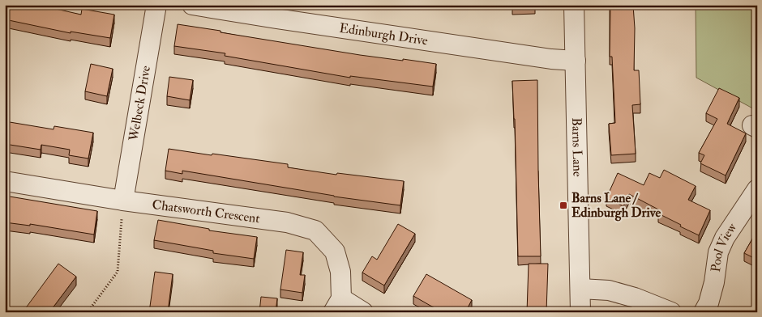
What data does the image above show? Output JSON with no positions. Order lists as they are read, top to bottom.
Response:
{
  "streets": {
    "street": [
      "Edinburgh Drive",
      "Welbeck Drive",
      "Barns Lane",
      "Chatsworth Crescent",
      "Pool View"
    ]
  },
  "crossings": [
    ["Edinburgh Drive", "Barns Lane"],
    ["Welbeck Drive", "Chatsworth Crescent"]
  ],
  "places": {
    "transit": ["Barns Lane / Edinburgh Drive"]
  }
}
